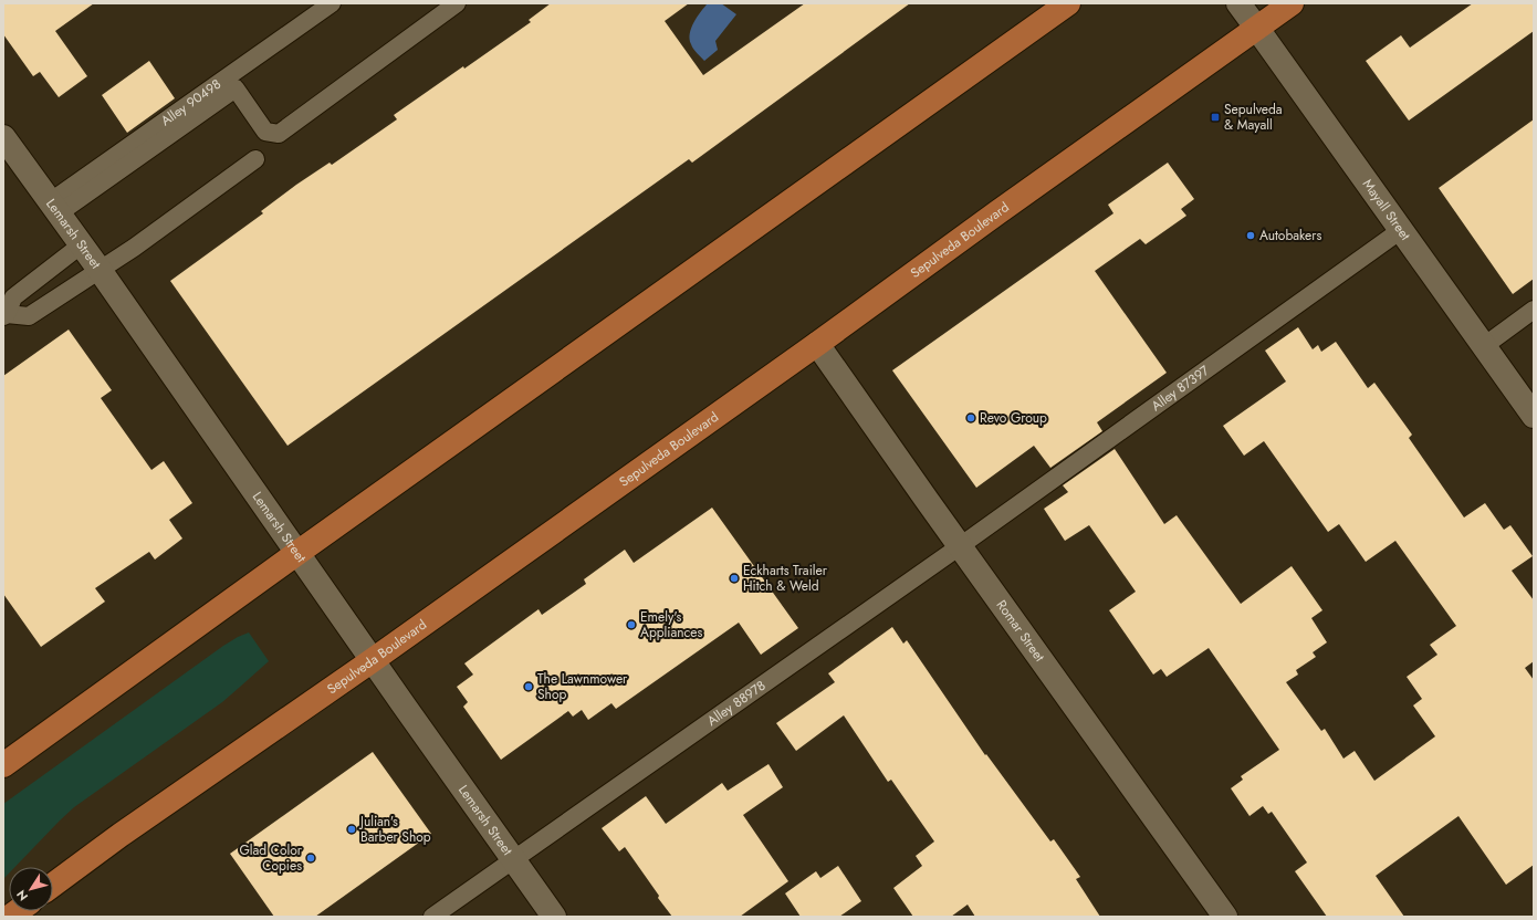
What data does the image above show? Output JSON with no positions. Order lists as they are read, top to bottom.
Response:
{
  "streets": {
    "main road": ["Sepulveda Boulevard"],
    "street": ["Mayall Street", "Lemarsh Street", "Romar Street"],
    "lane": ["Alley 90498", "Alley 87397", "Alley 88978"]
  },
  "crossings": [
    ["Alley 90498", "Lemarsh Street"],
    ["Mayall Street", "Sepulveda Boulevard"],
    ["Mayall Street", "Alley 87397"],
    ["Lemarsh Street", "Sepulveda Boulevard"],
    ["Lemarsh Street", "Alley 88978"],
    ["Sepulveda Boulevard", "Romar Street"],
    ["Alley 87397", "Romar Street"],
    ["Alley 87397", "Alley 88978"],
    ["Romar Street", "Alley 88978"]
  ],
  "places": {
    "transit": ["Sepulveda & Mayall"],
    "other": [
      "Autobakers",
      "Revo Group",
      "Eckharts Trailer Hitch & Weld",
      "Emely's Appliances",
      "The Lawnmower Shop",
      "Julian's Barber Shop",
      "Glad Color Copies"
    ]
  },
  "north": "bottom left"
}
